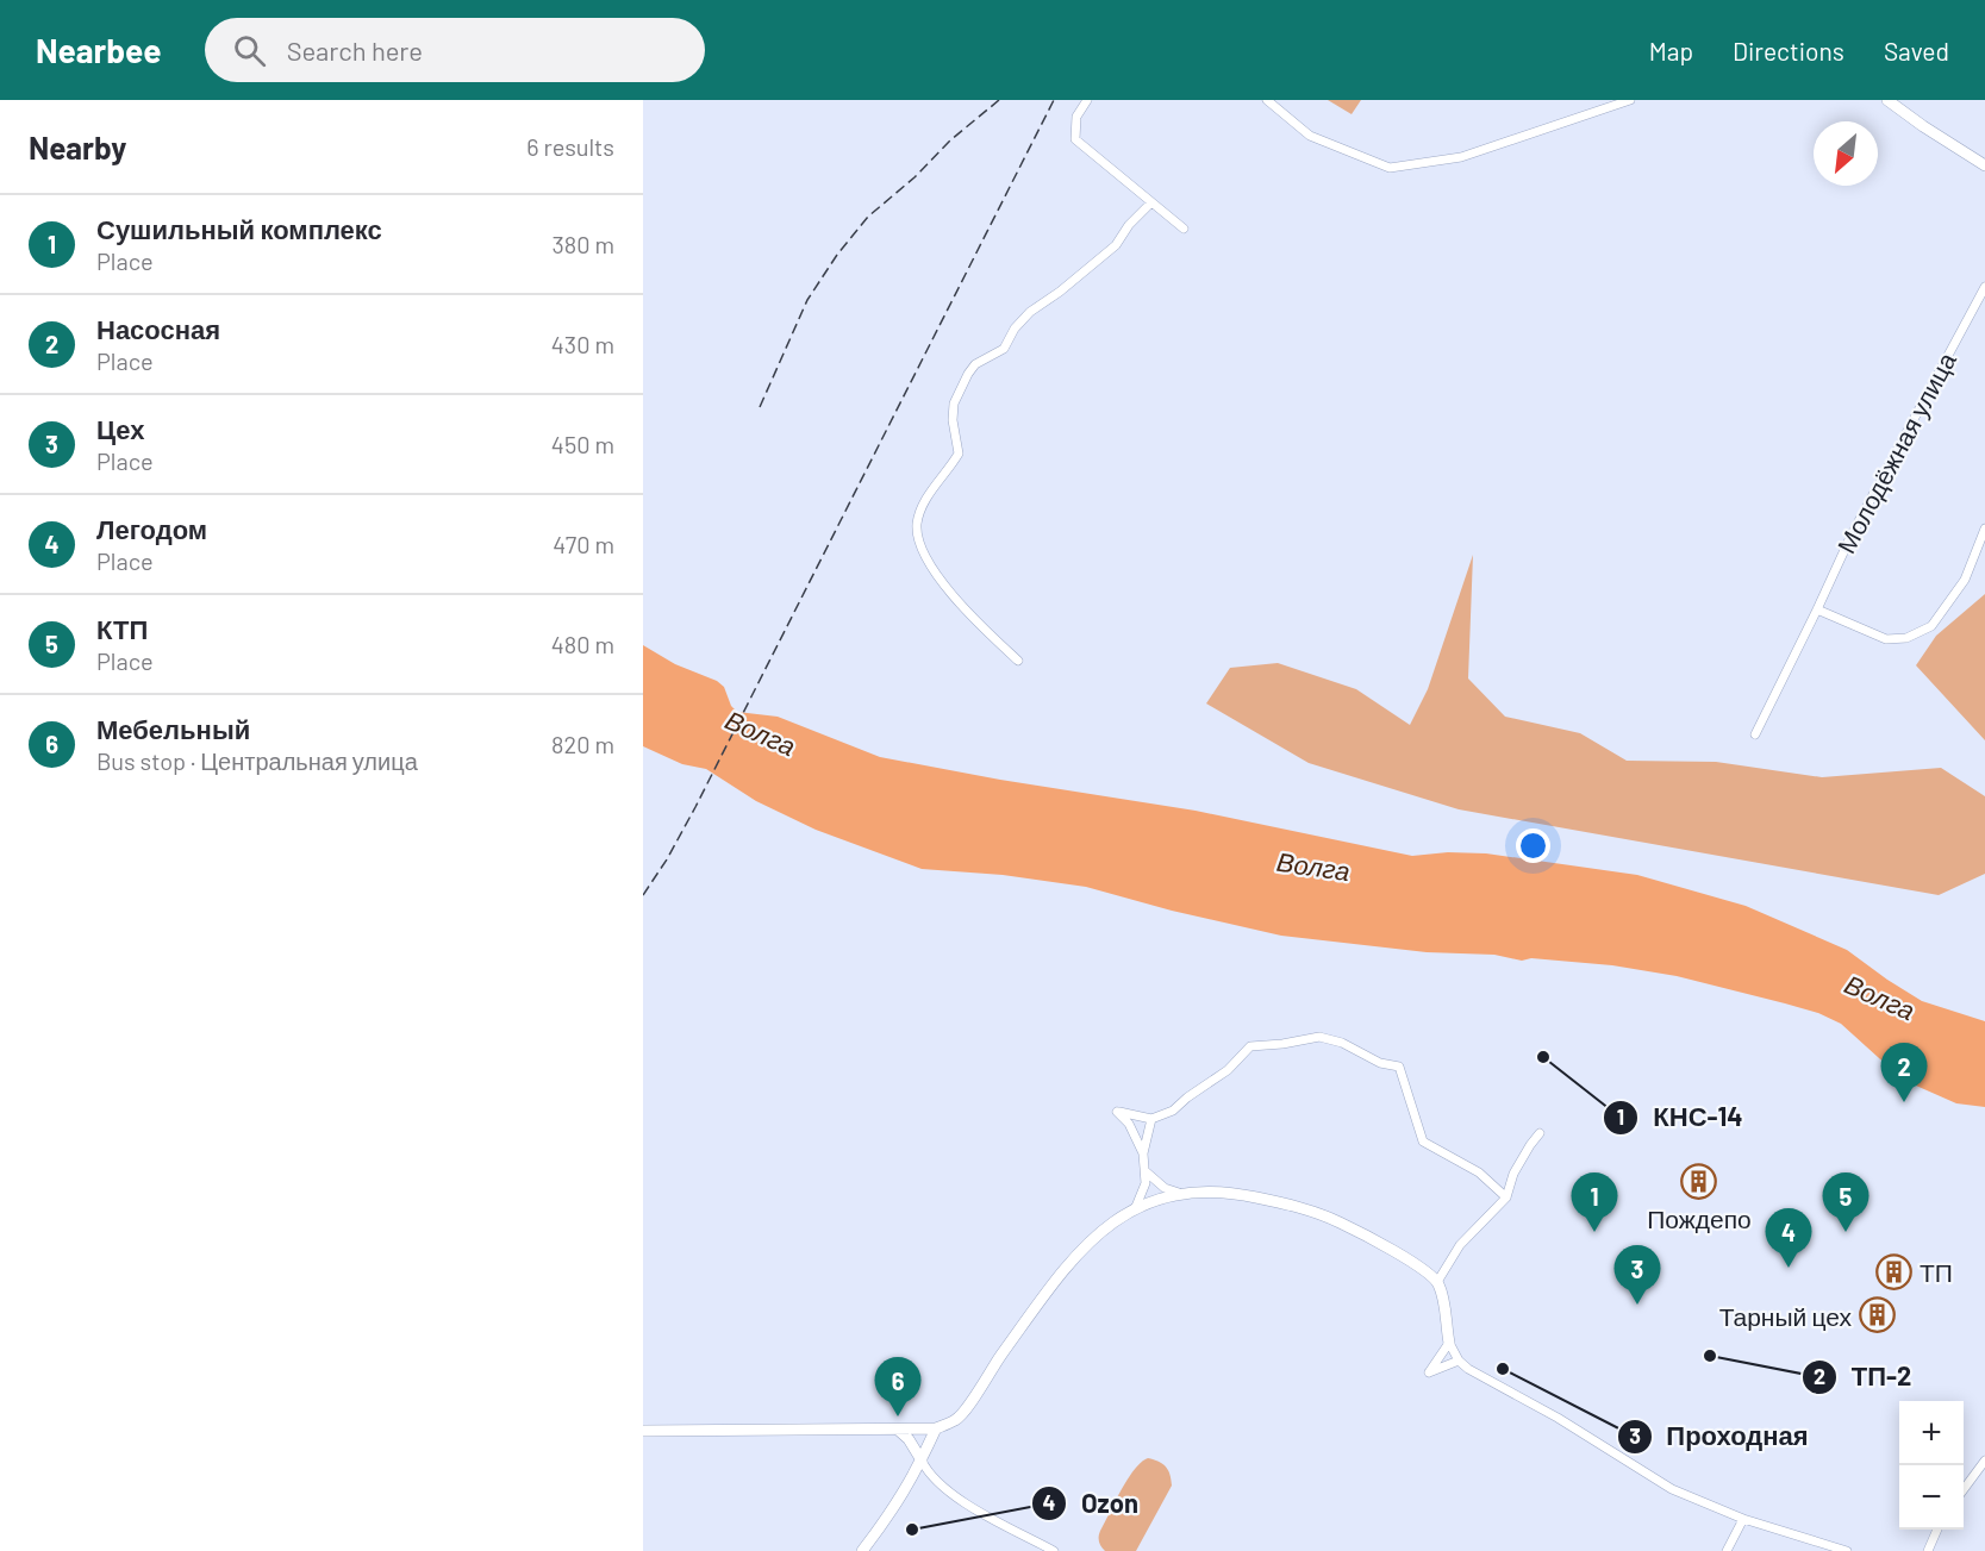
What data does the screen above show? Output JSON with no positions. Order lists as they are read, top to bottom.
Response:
{
  "streets": {
    "street": ["Молодёжная улица"]
  },
  "water": ["Волга"],
  "places": {
    "other": [
      "КНС-14",
      "ТП-2",
      "Проходная",
      "Ozon"
    ],
    "building": ["Пождепо", "ТП", "Тарный цех"]
  },
  "north": "bottom left",
  "page": {
    "header": "Nearbee",
    "search": "Search here",
    "nav": ["Map", "Directions", "Saved"],
    "heading": ["Nearby", "6 results"],
    "list": [
      {
        "mark": "1",
        "name": "Сушильный комплекс",
        "note": "Place",
        "value": "380 m"
      },
      {
        "mark": "2",
        "name": "Насосная",
        "note": "Place",
        "value": "430 m"
      },
      {
        "mark": "3",
        "name": "Цех",
        "note": "Place",
        "value": "450 m"
      },
      {
        "mark": "4",
        "name": "Легодом",
        "note": "Place",
        "value": "470 m"
      },
      {
        "mark": "5",
        "name": "КТП",
        "note": "Place",
        "value": "480 m"
      },
      {
        "mark": "6",
        "name": "Мебельный",
        "note": "Bus stop · Центральная улица",
        "value": "820 m"
      }
    ],
    "pins": [
      "2",
      "1",
      "5",
      "4",
      "3",
      "6"
    ],
    "map_buttons": ["+", "−"]
  }
}
